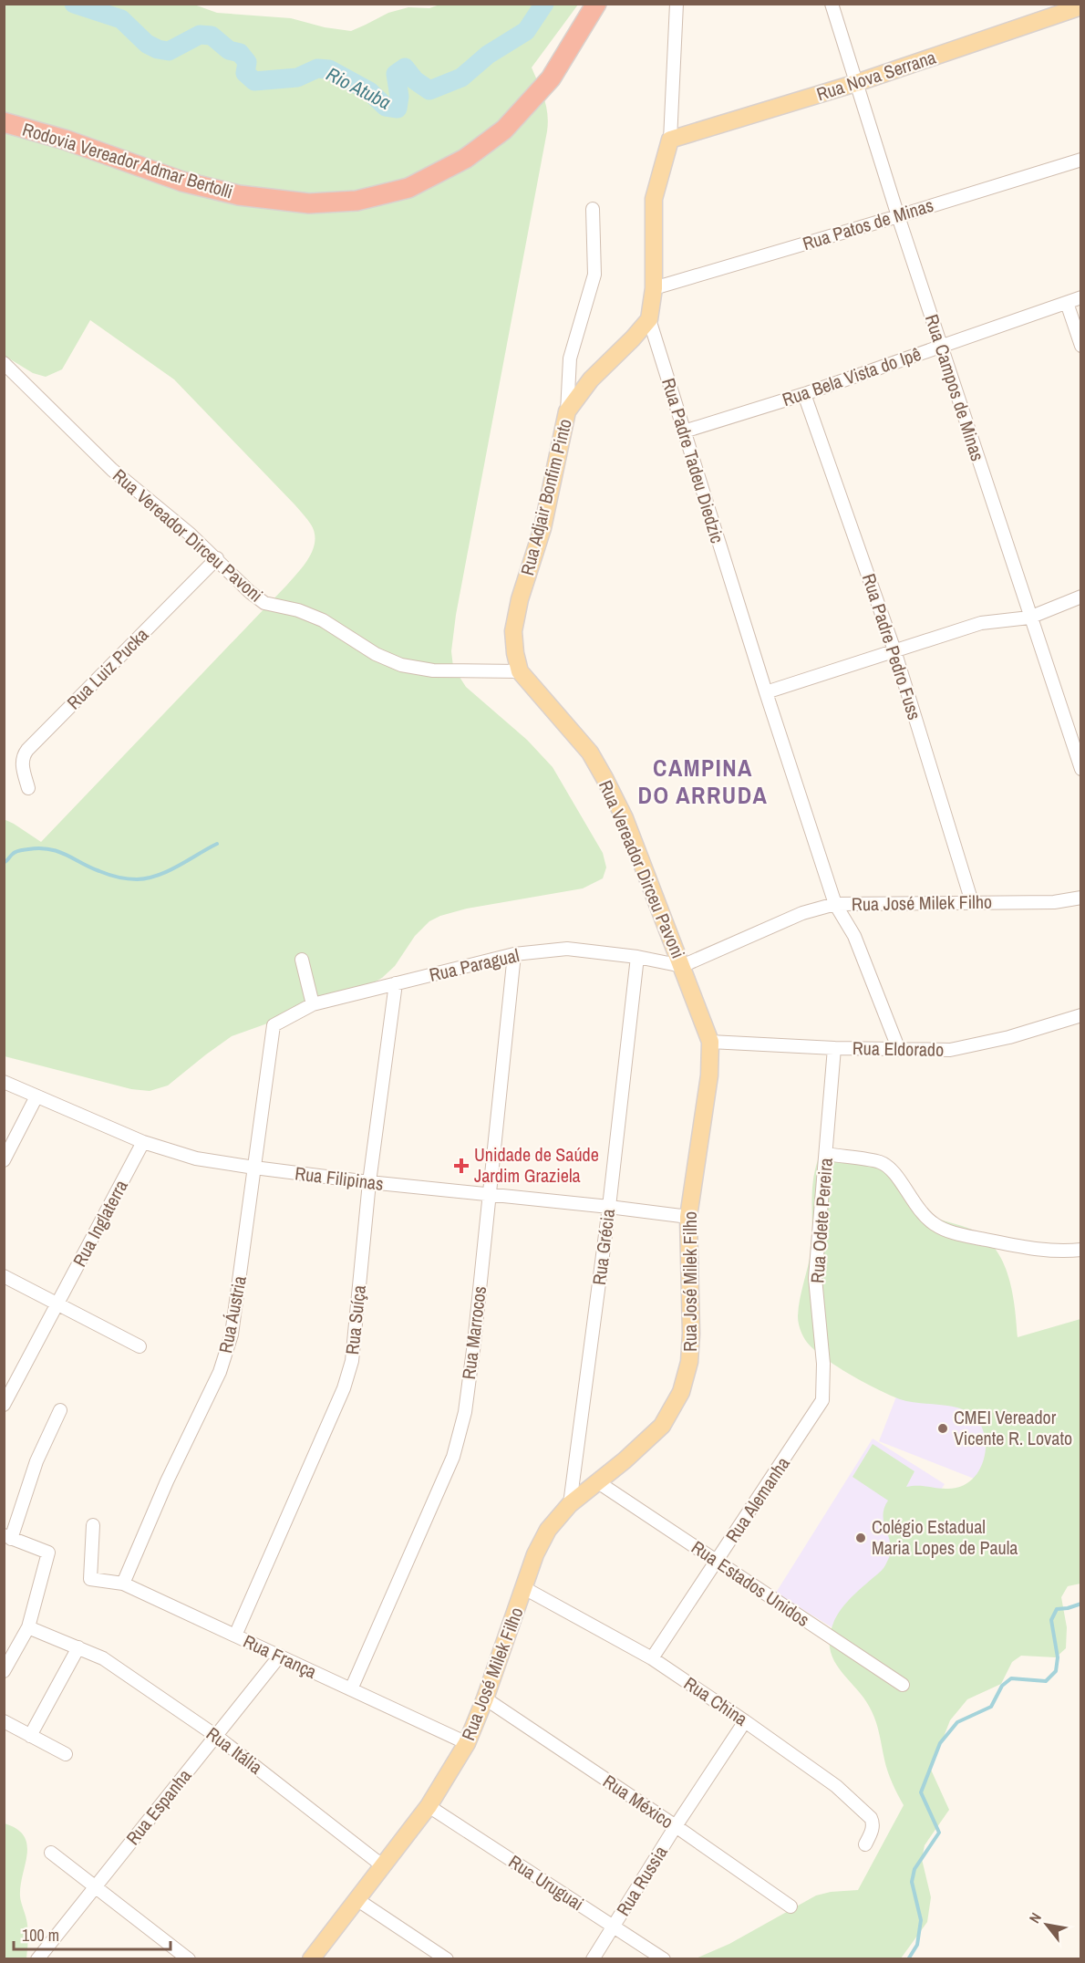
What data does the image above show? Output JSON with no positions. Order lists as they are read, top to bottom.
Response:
{
  "streets": {
    "highway": ["Rodovia Vereador Admar Bertolli"],
    "main road": [
      "Rua Nova Serrana",
      "Rua Padre Tadeu Diedzic",
      "Rua Adjair Bonfim Pinto",
      "Rua Vereador Dirceu Pavoni",
      "Rua José Milek Filho"
    ],
    "street": [
      "Rua Patos de Minas",
      "Rua Bela Vista do Ipê",
      "Rua Campos de Minas",
      "Rua Padre Pedro Fuss",
      "Rua Luiz Pucka",
      "Rua Paragual",
      "Rua Eldorado",
      "Rua Filipinas",
      "Rua Odete Pereira",
      "Rua Inglaterra",
      "Rua Grécia",
      "Rua Áustria",
      "Rua Suíça",
      "Rua Marrocos",
      "Rua Alemanha",
      "Rua Estados Unidos",
      "Rua França",
      "Rua China",
      "Rua Itália",
      "Rua México",
      "Rua Espanha",
      "Rua Russia",
      "Rua Uruguai"
    ]
  },
  "crossings": [
    ["Rua Nova Serrana", "Rua Campos de Minas"],
    ["Rua Nova Serrana", "Rua Padre Tadeu Diedzic"],
    ["Rua Patos de Minas", "Rua Campos de Minas"],
    ["Rua Patos de Minas", "Rua Padre Tadeu Diedzic"],
    ["Rua Bela Vista do Ipê", "Rua Campos de Minas"],
    ["Rua Bela Vista do Ipê", "Rua Padre Tadeu Diedzic"],
    ["Rua Bela Vista do Ipê", "Rua Padre Pedro Fuss"],
    ["Rua Padre Tadeu Diedzic", "Rua Adjair Bonfim Pinto"],
    ["Rua Padre Tadeu Diedzic", "Rua José Milek Filho"],
    ["Rua Padre Tadeu Diedzic", "Rua Eldorado"],
    ["Rua Adjair Bonfim Pinto", "Rua Vereador Dirceu Pavoni"],
    ["Rua Vereador Dirceu Pavoni", "Rua Luiz Pucka"],
    ["Rua Vereador Dirceu Pavoni", "Rua José Milek Filho"],
    ["Rua Vereador Dirceu Pavoni", "Rua Paragual"],
    ["Rua Padre Pedro Fuss", "Rua José Milek Filho"],
    ["Rua José Milek Filho", "Rua Paragual"],
    ["Rua José Milek Filho", "Rua Eldorado"],
    ["Rua José Milek Filho", "Rua Filipinas"],
    ["Rua José Milek Filho", "Rua Grécia"],
    ["Rua José Milek Filho", "Rua Estados Unidos"],
    ["Rua José Milek Filho", "Rua França"],
    ["Rua José Milek Filho", "Rua China"],
    ["Rua José Milek Filho", "Rua Itália"],
    ["Rua José Milek Filho", "Rua México"],
    ["Rua José Milek Filho", "Rua Uruguai"],
    ["Rua Paragual", "Rua Grécia"],
    ["Rua Paragual", "Rua Áustria"],
    ["Rua Paragual", "Rua Suíça"],
    ["Rua Paragual", "Rua Marrocos"],
    ["Rua Eldorado", "Rua Odete Pereira"],
    ["Rua Filipinas", "Rua Inglaterra"],
    ["Rua Filipinas", "Rua Grécia"],
    ["Rua Filipinas", "Rua Áustria"],
    ["Rua Filipinas", "Rua Suíça"],
    ["Rua Filipinas", "Rua Marrocos"],
    ["Rua Odete Pereira", "Rua Alemanha"],
    ["Rua Áustria", "Rua França"],
    ["Rua Suíça", "Rua França"],
    ["Rua Marrocos", "Rua França"],
    ["Rua Alemanha", "Rua Estados Unidos"],
    ["Rua Alemanha", "Rua China"],
    ["Rua França", "Rua Espanha"],
    ["Rua China", "Rua Russia"],
    ["Rua Itália", "Rua Espanha"],
    ["Rua México", "Rua Russia"],
    ["Rua Russia", "Rua Uruguai"]
  ],
  "districts": ["CAMPINA DO ARRUDA"],
  "water": ["Rio Atuba"],
  "places": {
    "health": ["Unidade de Saúde Jardim Graziela"],
    "other": ["CMEI Vereador Vicente R. Lovato", "Colégio Estadual Maria Lopes de Paula"]
  },
  "scale_bar": "100 m",
  "north": "top left"
}
